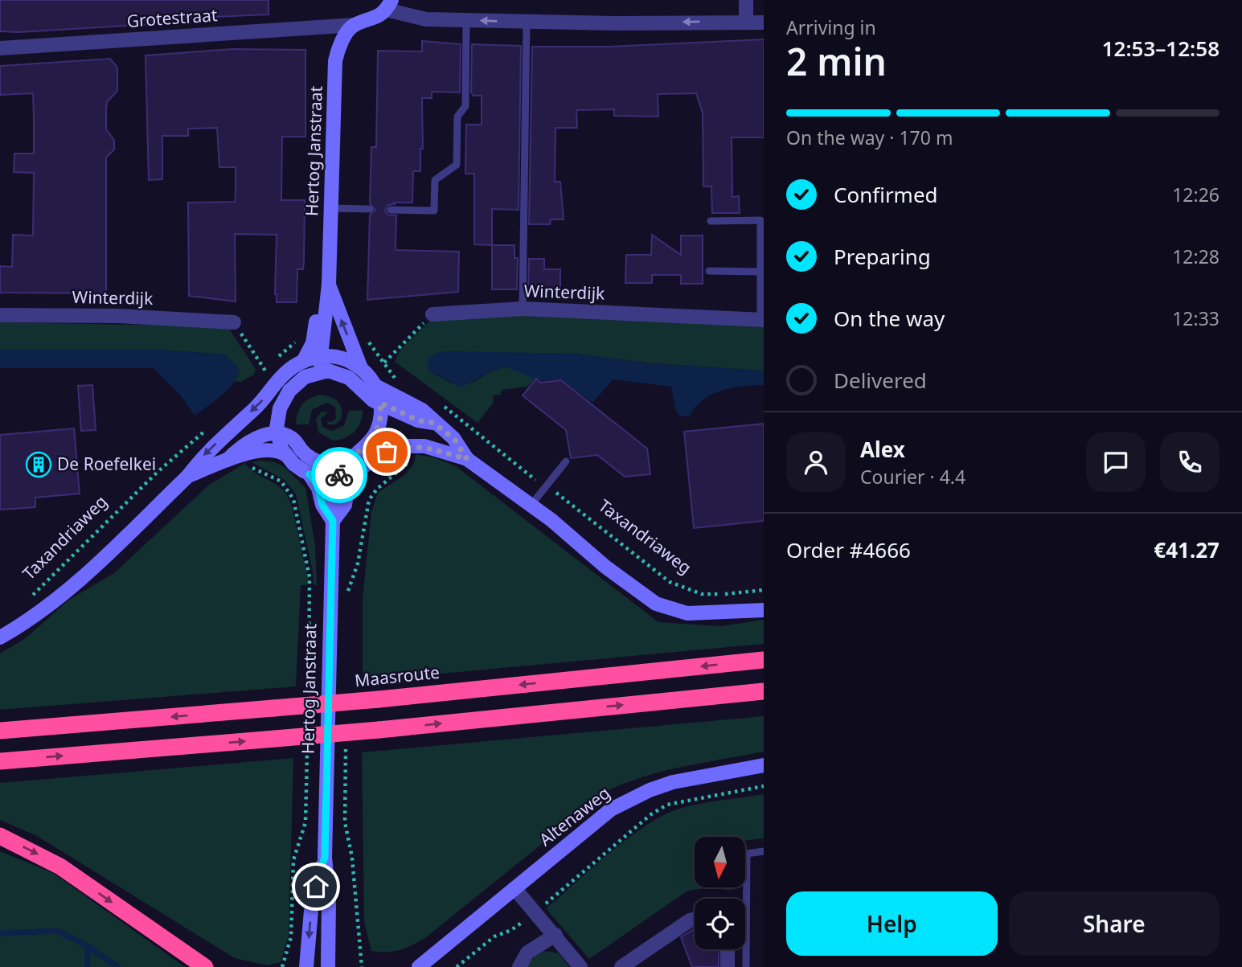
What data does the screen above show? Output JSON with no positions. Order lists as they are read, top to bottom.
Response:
{
  "streets": {
    "highway": ["Maasroute"],
    "main road": ["Grotestraat", "Hertog Janstraat", "Altenaweg"],
    "street": ["Winterdijk"],
    "path": ["Taxandriaweg"]
  },
  "crossings": [
    ["Grotestraat", "Hertog Janstraat"]
  ],
  "one_way": ["Grotestraat"],
  "places": {
    "building": ["De Roefelkei"]
  },
  "north": "bottom",
  "page": {
    "heading": ["2 min", "Arriving in", "12:53–12:58"],
    "panel": [
      "Alex",
      "Courier · 4.4",
      "Order #4666",
      "€41.27"
    ],
    "bar": "On the way · 170 m",
    "list": [
      ["Confirmed", "12:26"],
      ["Preparing", "12:28"],
      ["On the way", "12:33"],
      "Delivered"
    ],
    "buttons": ["Help", "Share"]
  }
}
